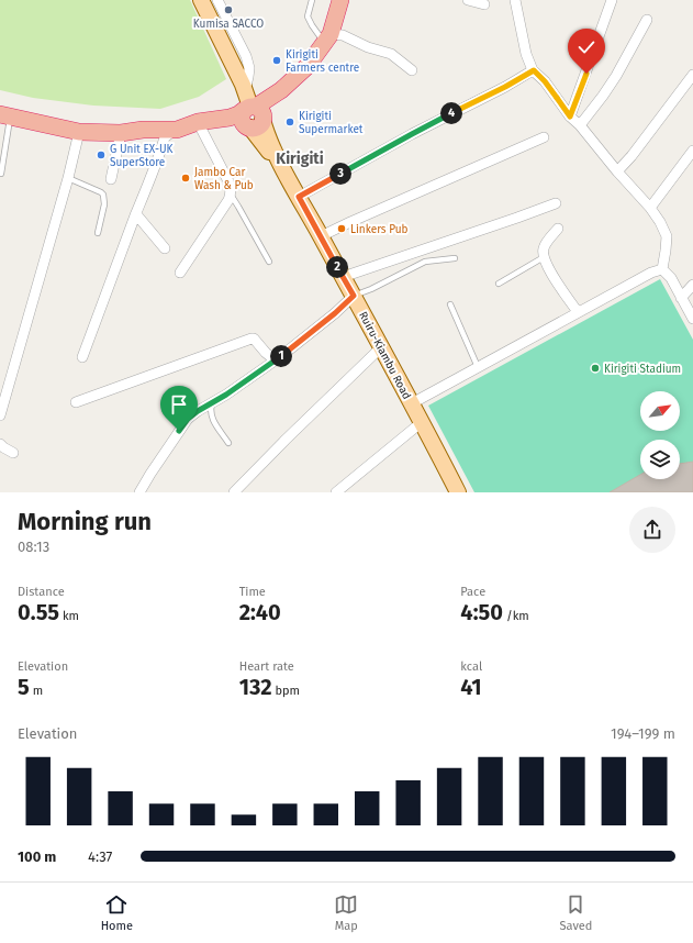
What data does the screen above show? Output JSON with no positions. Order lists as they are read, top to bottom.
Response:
{
  "streets": {
    "main road": ["Ruiru-Kiambu Road"]
  },
  "districts": ["Kirigiti"],
  "places": [
    "Kumisa SACCO",
    "Kirigiti Farmers centre",
    "Kirigiti Supermarket",
    "G Unit EX-UK SuperStore",
    "Jambo Car Wash & Pub",
    "Linkers Pub",
    "Kirigiti Stadium"
  ],
  "north": "top right",
  "page": {
    "pins": [
      "4",
      "3",
      "2",
      "1"
    ],
    "heading": ["Morning run", "08:13"],
    "stats": [
      ["Distance", "0.55 km"],
      ["Time", "2:40"],
      ["Pace", "4:50 /km"],
      ["Elevation", "5 m"],
      ["Heart rate", "132 bpm"],
      ["kcal", "41"]
    ],
    "chart": ["Elevation", "194–199 m"],
    "list": [
      {
        "name": "100 m",
        "note": "4:37"
      }
    ],
    "tabs": ["Home", "Map", "Saved"]
  }
}
